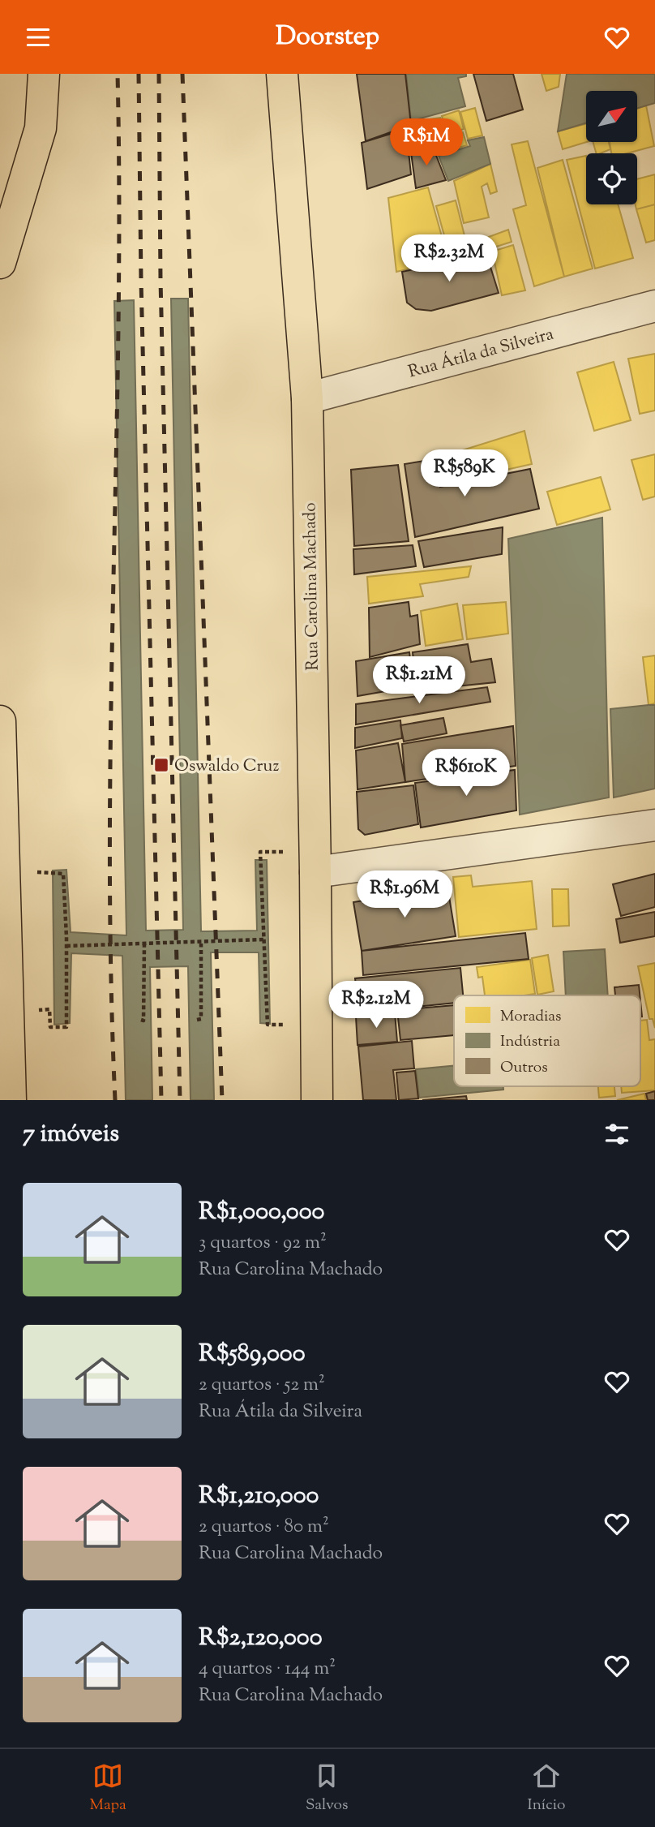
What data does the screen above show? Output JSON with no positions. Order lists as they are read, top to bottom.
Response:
{
  "streets": {
    "main road": ["Rua Carolina Machado"],
    "street": ["Rua Átila da Silveira"]
  },
  "crossings": [
    ["Rua Átila da Silveira", "Rua Carolina Machado"]
  ],
  "places": {
    "transit": ["Oswaldo Cruz"]
  },
  "legend": ["Moradias", "Indústria", "Outros"],
  "north": "top right",
  "page": {
    "header": "Doorstep",
    "price": [
      "R$1M",
      "R$2.32M",
      "R$589K",
      "R$1.21M",
      "R$610K",
      "R$1.96M",
      "R$2.12M"
    ],
    "heading": "7 imóveis",
    "list": [
      {
        "name": "R$1,000,000",
        "note": "3 quartos · 92 m² · Rua Carolina Machado"
      },
      {
        "name": "R$589,000",
        "note": "2 quartos · 52 m² · Rua Átila da Silveira"
      },
      {
        "name": "R$1,210,000",
        "note": "2 quartos · 80 m² · Rua Carolina Machado"
      },
      {
        "name": "R$2,120,000",
        "note": "4 quartos · 144 m² · Rua Carolina Machado"
      }
    ],
    "tabs": ["Mapa", "Salvos", "Início"]
  }
}
